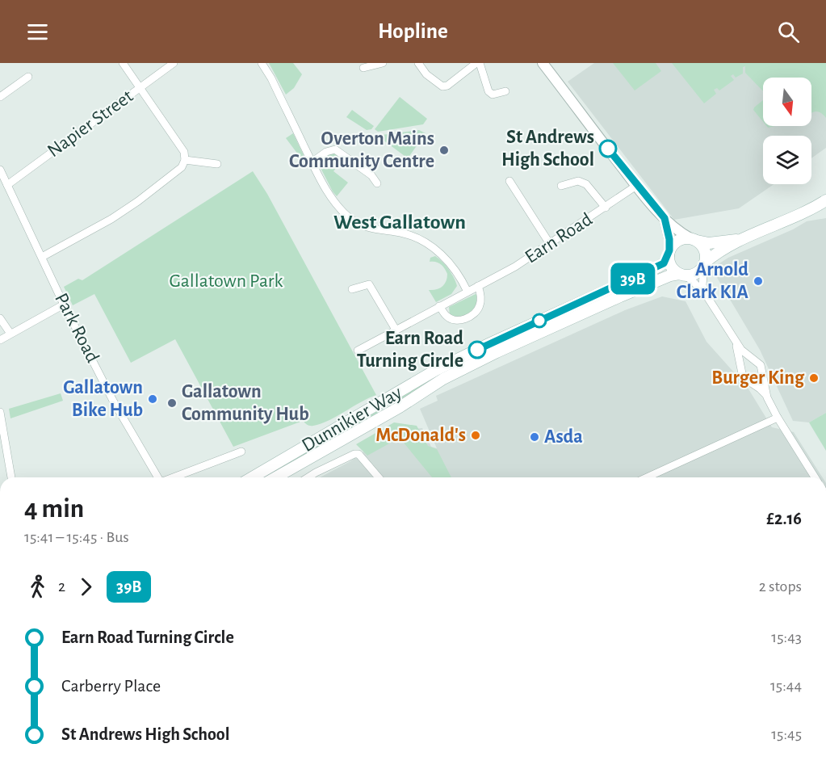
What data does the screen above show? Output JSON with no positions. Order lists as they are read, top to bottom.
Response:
{
  "streets": {
    "main road": ["Dunnikier Way"],
    "street": ["Napier Street", "Earn Road", "Park Road"]
  },
  "crossings": [
    ["Napier Street", "Park Road"]
  ],
  "districts": ["West Gallatown"],
  "parks": ["Gallatown Park"],
  "places": [
    "St Andrews High School",
    "Overton Mains Community Centre",
    "Arnold Clark KIA",
    "Earn Road Turning Circle",
    "Burger King",
    "Gallatown Bike Hub",
    "Gallatown Community Hub",
    "McDonald's",
    "Asda"
  ],
  "lines": ["bus line 39B"],
  "north": "bottom",
  "page": {
    "header": "Hopline",
    "on_map": "39B",
    "heading": ["4 min", "15:41 – 15:45 · Bus", "£2.16"],
    "legs": ["2", "39B", "2 stops"],
    "list": [
      {
        "name": "Earn Road Turning Circle",
        "value": "15:43"
      },
      {
        "name": "Carberry Place",
        "value": "15:44"
      },
      {
        "name": "St Andrews High School",
        "value": "15:45"
      }
    ]
  }
}
